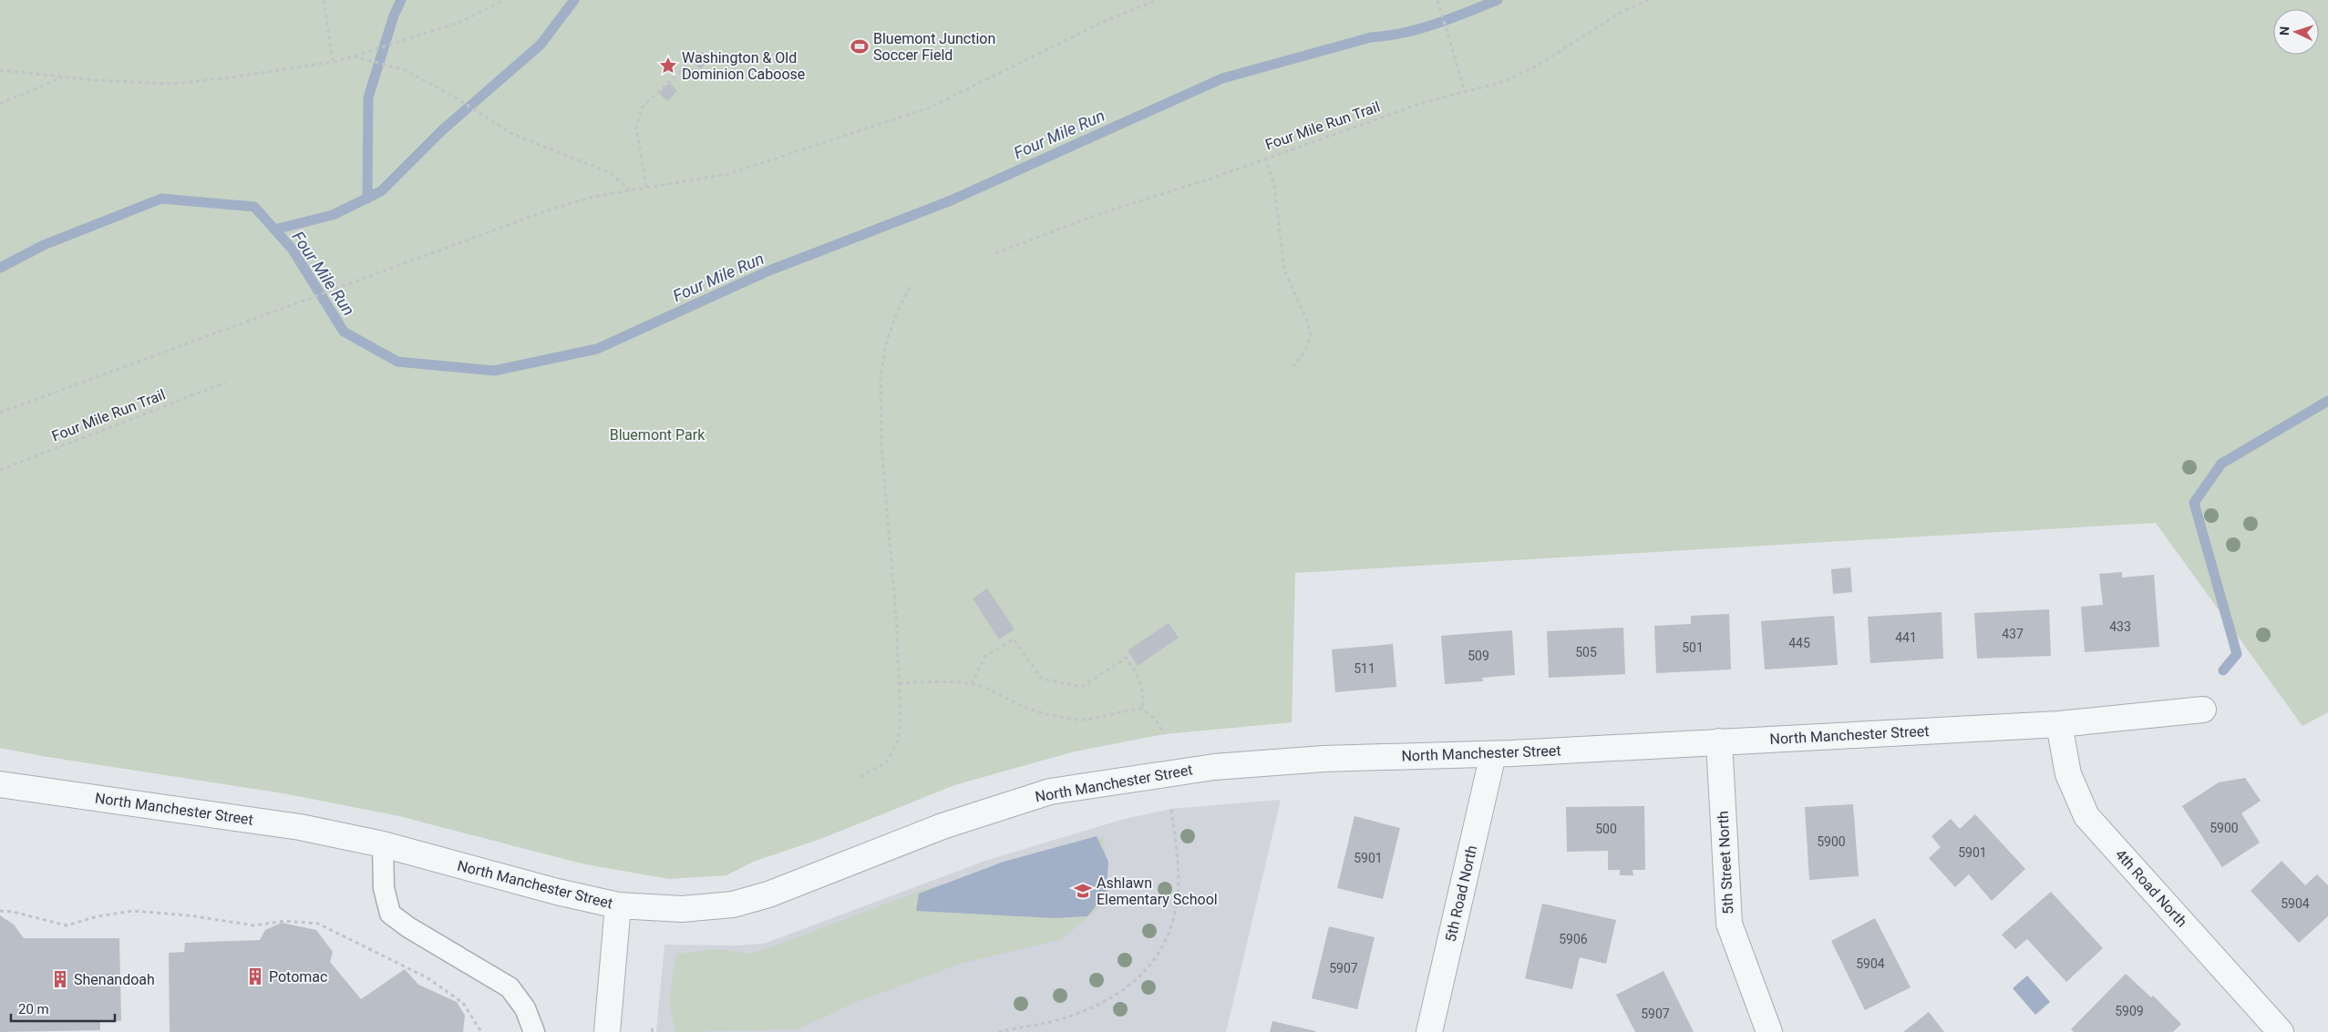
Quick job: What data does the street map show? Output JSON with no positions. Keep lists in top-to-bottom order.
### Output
{
  "streets": {
    "street": [
      "North Manchester Street",
      "5th Street North",
      "4th Road North",
      "5th Road North"
    ],
    "path": ["Four Mile Run Trail"]
  },
  "crossings": [
    ["North Manchester Street", "5th Street North"],
    ["North Manchester Street", "4th Road North"],
    ["North Manchester Street", "5th Road North"]
  ],
  "water": ["Four Mile Run"],
  "parks": ["Bluemont Park"],
  "places": {
    "sports": ["Bluemont Junction Soccer Field"],
    "place": ["Washington & Old Dominion Caboose"],
    "school or university": ["Ashlawn Elementary School"],
    "building": ["Potomac", "Shenandoah"]
  },
  "house_numbers": [
    "433",
    "437",
    "441",
    "445",
    "501",
    "505",
    "509",
    "511",
    "5900",
    "500",
    "5900",
    "5901",
    "5901",
    "5904",
    "5906",
    "5904",
    "5907",
    "5909",
    "5907"
  ],
  "scale_bar": "20 m",
  "north": "left"
}
